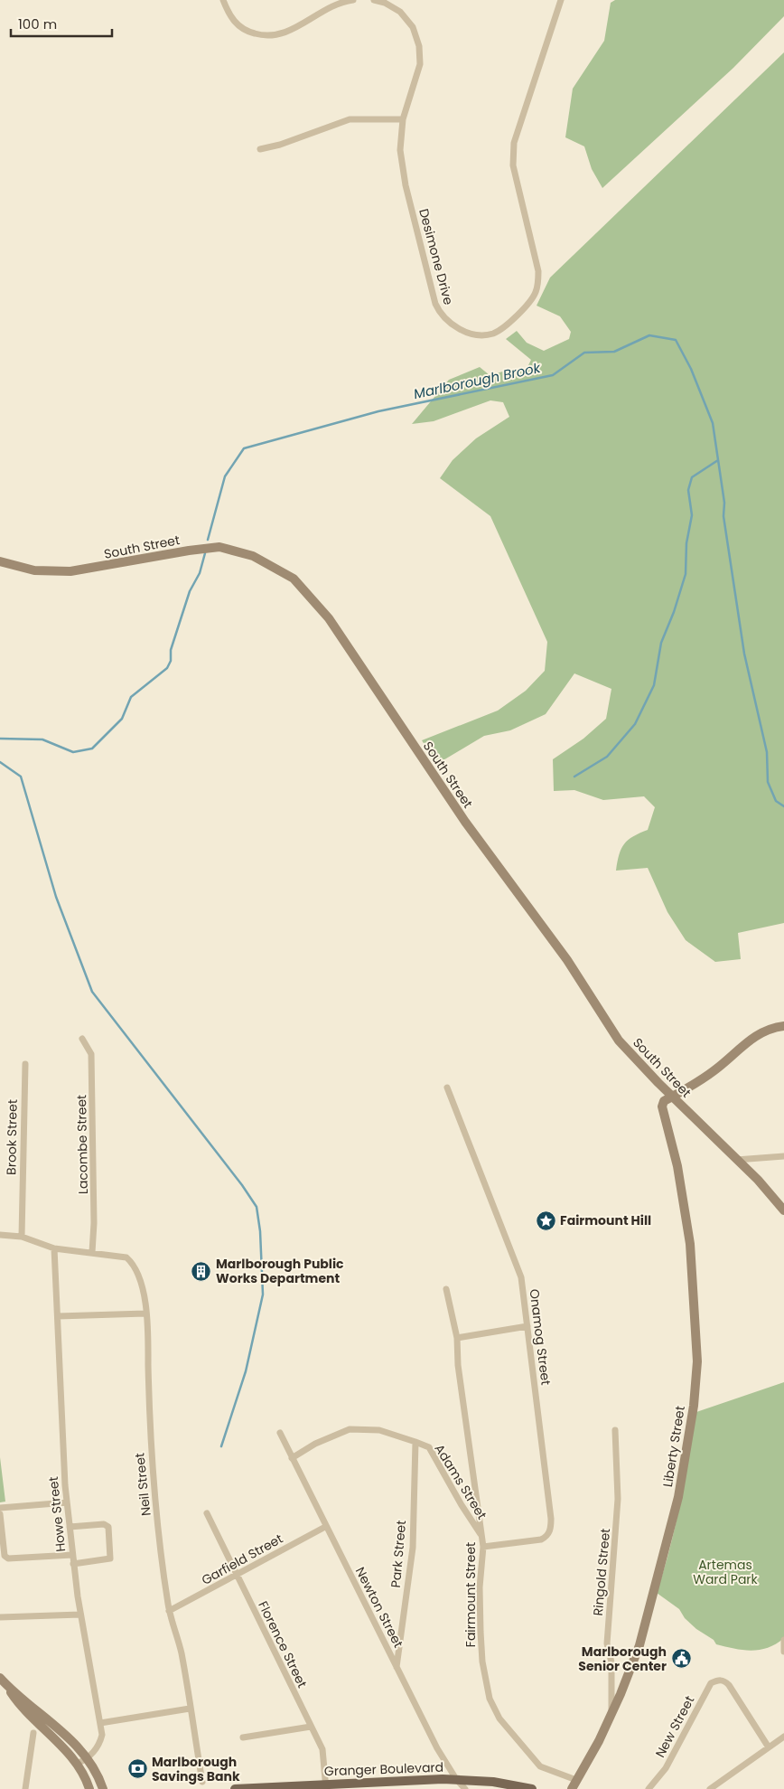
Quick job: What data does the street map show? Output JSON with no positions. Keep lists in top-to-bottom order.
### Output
{
  "streets": {
    "main road": ["South Street", "Liberty Street", "Granger Boulevard"],
    "street": [
      "Desimone Drive",
      "Brook Street",
      "Lacombe Street",
      "Onamog Street",
      "Adams Street",
      "Neil Street",
      "Howe Street",
      "Park Street",
      "Garfield Street",
      "Ringold Street",
      "Fairmount Street",
      "Newton Street",
      "Florence Street",
      "New Street"
    ]
  },
  "crossings": [
    ["South Street", "Liberty Street"],
    ["Brook Street", "Neil Street"],
    ["Lacombe Street", "Neil Street"],
    ["Onamog Street", "Fairmount Street"],
    ["Liberty Street", "Ringold Street"],
    ["Liberty Street", "Fairmount Street"],
    ["Adams Street", "Park Street"],
    ["Adams Street", "Fairmount Street"],
    ["Adams Street", "Newton Street"],
    ["Neil Street", "Howe Street"],
    ["Neil Street", "Garfield Street"],
    ["Park Street", "Newton Street"],
    ["Garfield Street", "Newton Street"],
    ["Garfield Street", "Florence Street"],
    ["Newton Street", "Granger Boulevard"],
    ["Florence Street", "Granger Boulevard"]
  ],
  "water": ["Marlborough Brook"],
  "parks": ["Artemas Ward Park"],
  "places": {
    "place": ["Fairmount Hill"],
    "building": ["Marlborough Public Works Department"],
    "public building": ["Marlborough Senior Center"],
    "bank": ["Marlborough Savings Bank"]
  },
  "scale_bar": "100 m"
}
